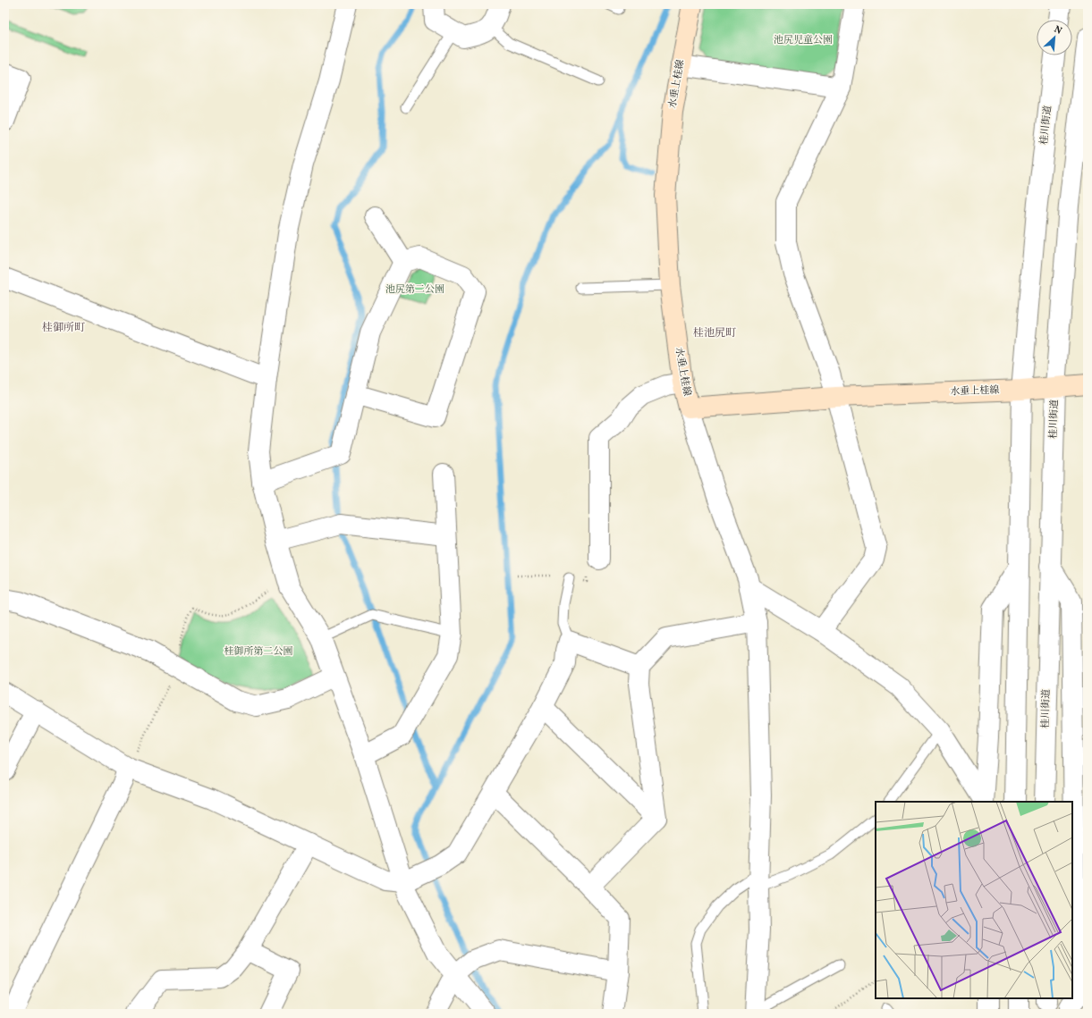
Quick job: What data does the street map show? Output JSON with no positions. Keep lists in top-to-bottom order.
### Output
{
  "streets": {
    "main road": ["水垂上桂線"],
    "street": ["桂川街道"]
  },
  "crossings": [
    ["水垂上桂線", "桂川街道"]
  ],
  "districts": ["桂御所町", "桂池尻町"],
  "parks": ["池尻児童公園", "池尻第二公園", "桂御所第二公園"],
  "north": "top right"
}
